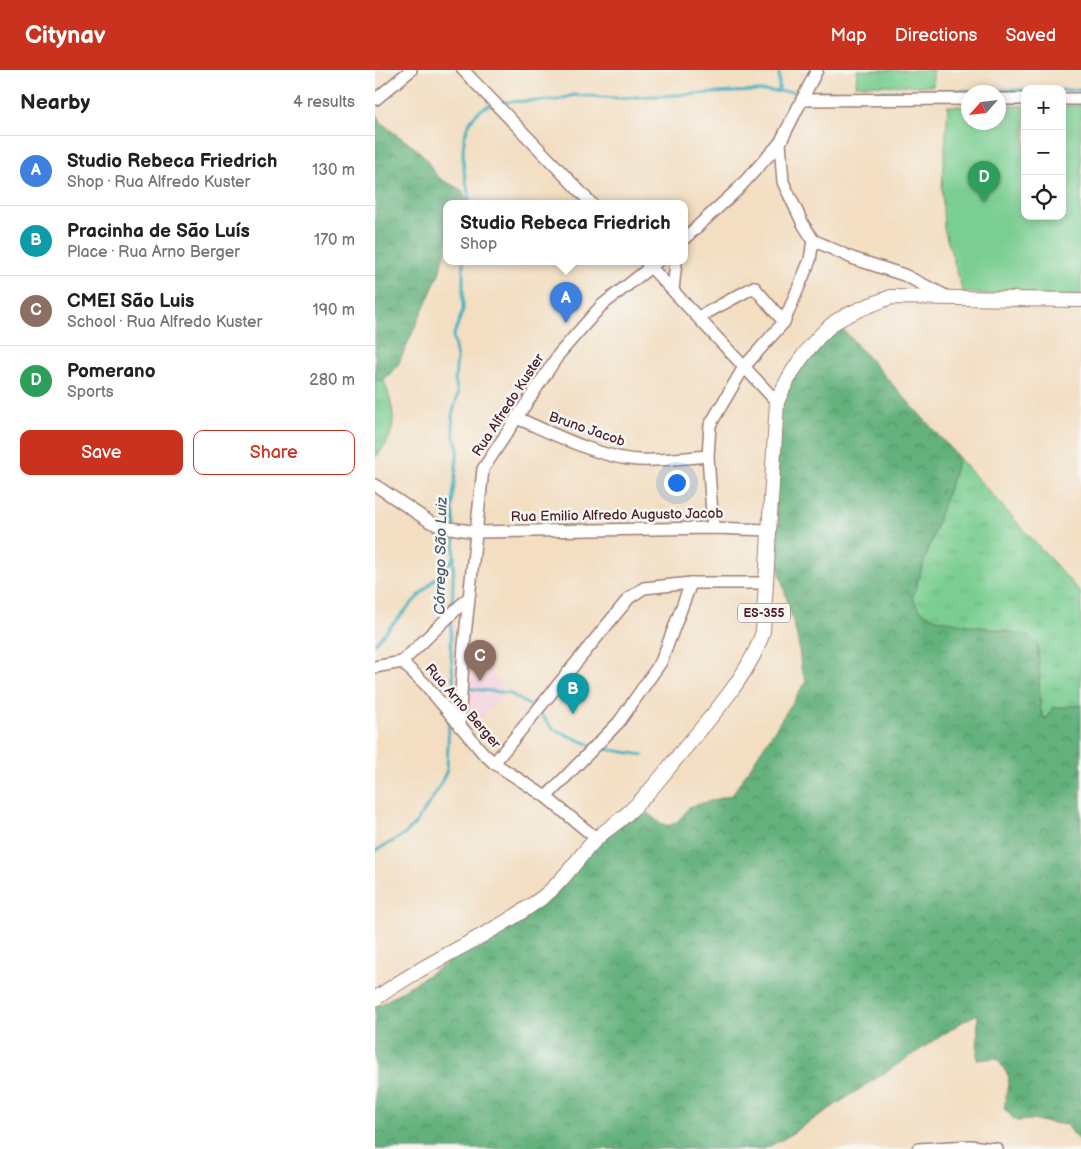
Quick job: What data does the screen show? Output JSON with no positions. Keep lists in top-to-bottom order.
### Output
{
  "streets": {
    "main road": ["ES-355"],
    "street": [
      "Rua Alfredo Kuster",
      "Bruno Jacob",
      "Rua Emilio Alfredo Augusto Jacob",
      "Rua Arno Berger"
    ]
  },
  "crossings": [
    ["Rua Alfredo Kuster", "Bruno Jacob"],
    ["Rua Alfredo Kuster", "Rua Emilio Alfredo Augusto Jacob"],
    ["Rua Alfredo Kuster", "Rua Arno Berger"],
    ["Rua Emilio Alfredo Augusto Jacob", "ES-355"],
    ["ES-355", "Rua Arno Berger"]
  ],
  "water": ["Córrego São Luiz"],
  "north": "bottom left",
  "page": {
    "header": "Citynav",
    "nav": ["Map", "Directions", "Saved"],
    "heading": ["Nearby", "4 results"],
    "map_buttons": ["+", "−"],
    "list": [
      {
        "mark": "A",
        "name": "Studio Rebeca Friedrich",
        "note": "Shop · Rua Alfredo Kuster",
        "value": "130 m"
      },
      {
        "mark": "B",
        "name": "Pracinha de São Luís",
        "note": "Place · Rua Arno Berger",
        "value": "170 m"
      },
      {
        "mark": "C",
        "name": "CMEI São Luis",
        "note": "School · Rua Alfredo Kuster",
        "value": "190 m"
      },
      {
        "mark": "D",
        "name": "Pomerano",
        "note": "Sports",
        "value": "280 m"
      }
    ],
    "pins": [
      "D",
      "A",
      "C",
      "B"
    ],
    "popup": ["Studio Rebeca Friedrich", "Shop"],
    "buttons": ["Save", "Share"]
  }
}
